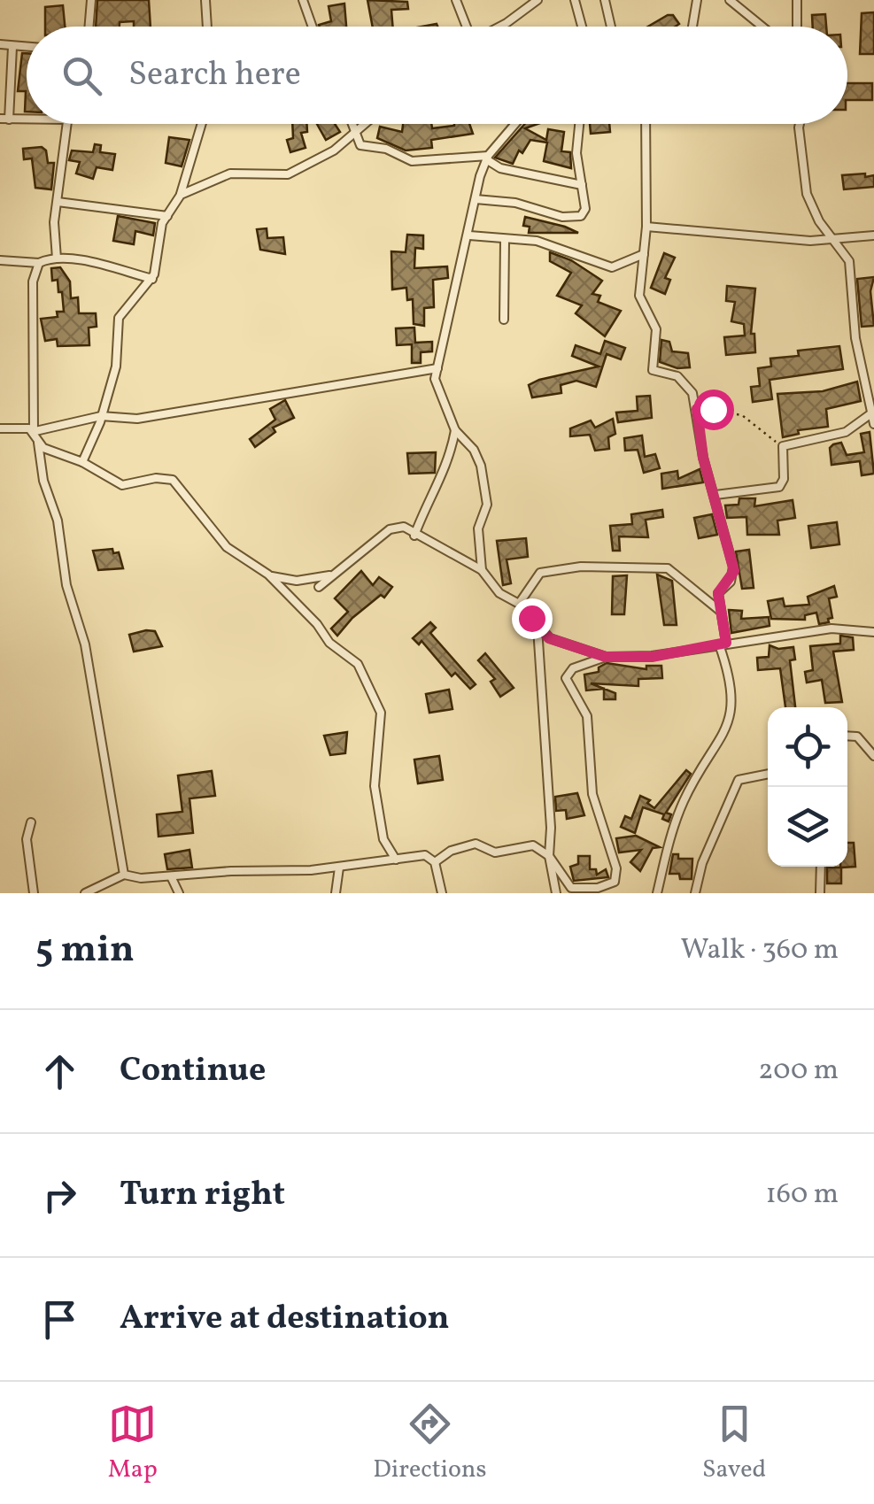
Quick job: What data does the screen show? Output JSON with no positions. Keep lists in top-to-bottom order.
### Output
{
  "page": {
    "search": "Search here",
    "heading": ["5 min", "Walk · 360 m"],
    "list": [
      ["Continue", "200 m"],
      ["Turn right", "160 m"],
      "Arrive at destination"
    ],
    "nav": ["Map", "Directions", "Saved"]
  }
}
